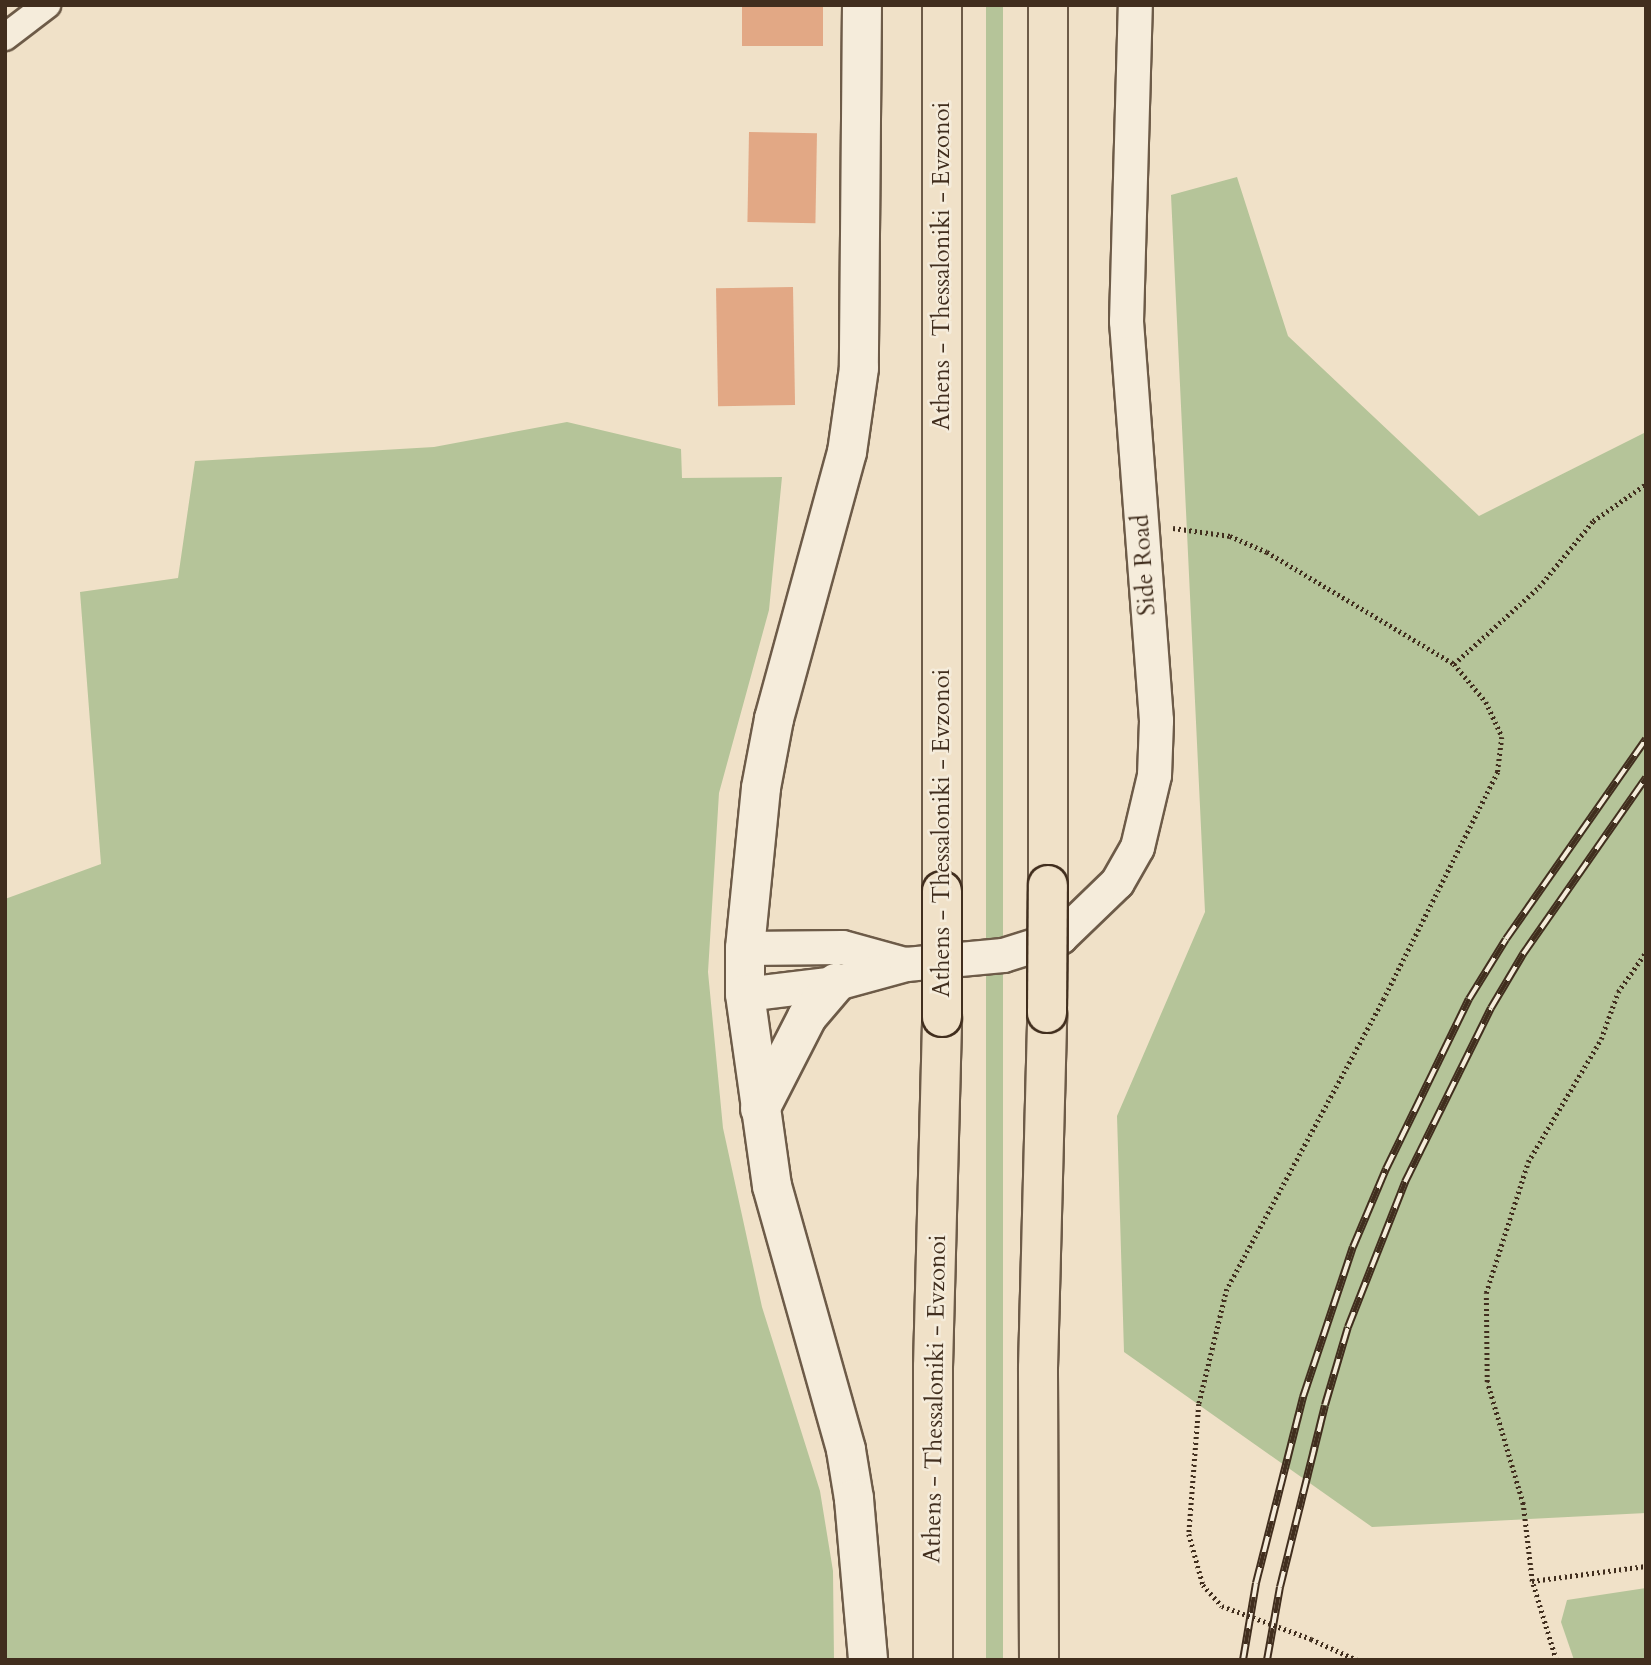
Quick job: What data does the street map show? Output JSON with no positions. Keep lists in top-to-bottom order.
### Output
{
  "streets": {
    "highway": ["Athens - Thessaloniki - Evzonoi"],
    "street": ["Side Road"]
  }
}
